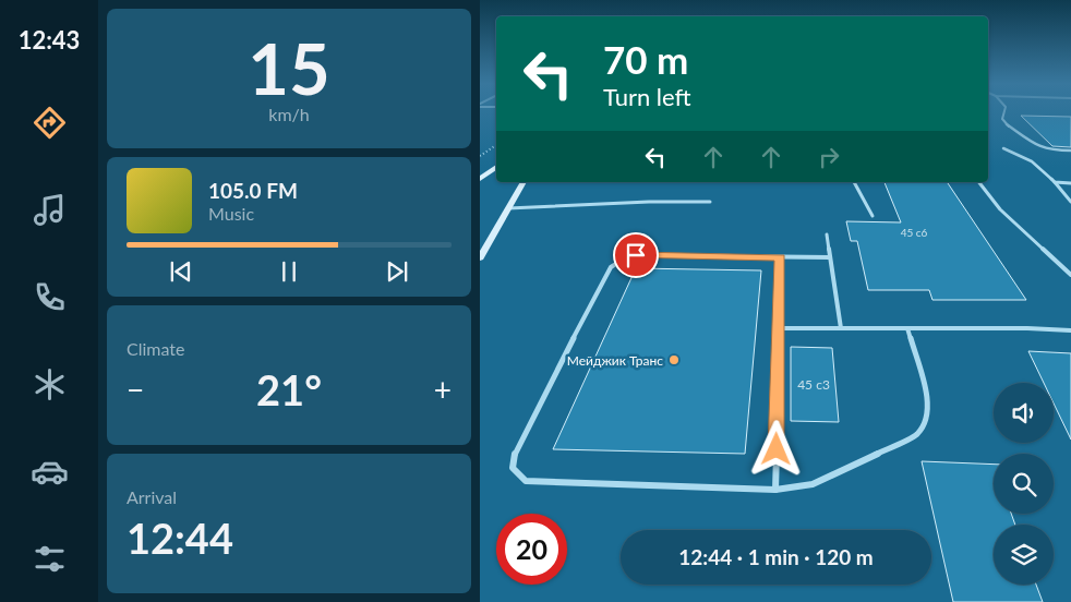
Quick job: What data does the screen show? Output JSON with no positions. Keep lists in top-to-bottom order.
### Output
{
  "places": ["Мейджик Транс"],
  "house_numbers": ["45 с6", "45 с3"],
  "page": {
    "tabs": "12:43",
    "tile": [
      ["15", "km/h"],
      "Climate",
      ["Arrival", "12:44"]
    ],
    "turn": ["70 m", "Turn left"],
    "song": ["105.0 FM", "Music"],
    "heat": ["−", "21°", "+"],
    "limit": "20",
    "trip": "12:44 · 1 min · 120 m"
  }
}
